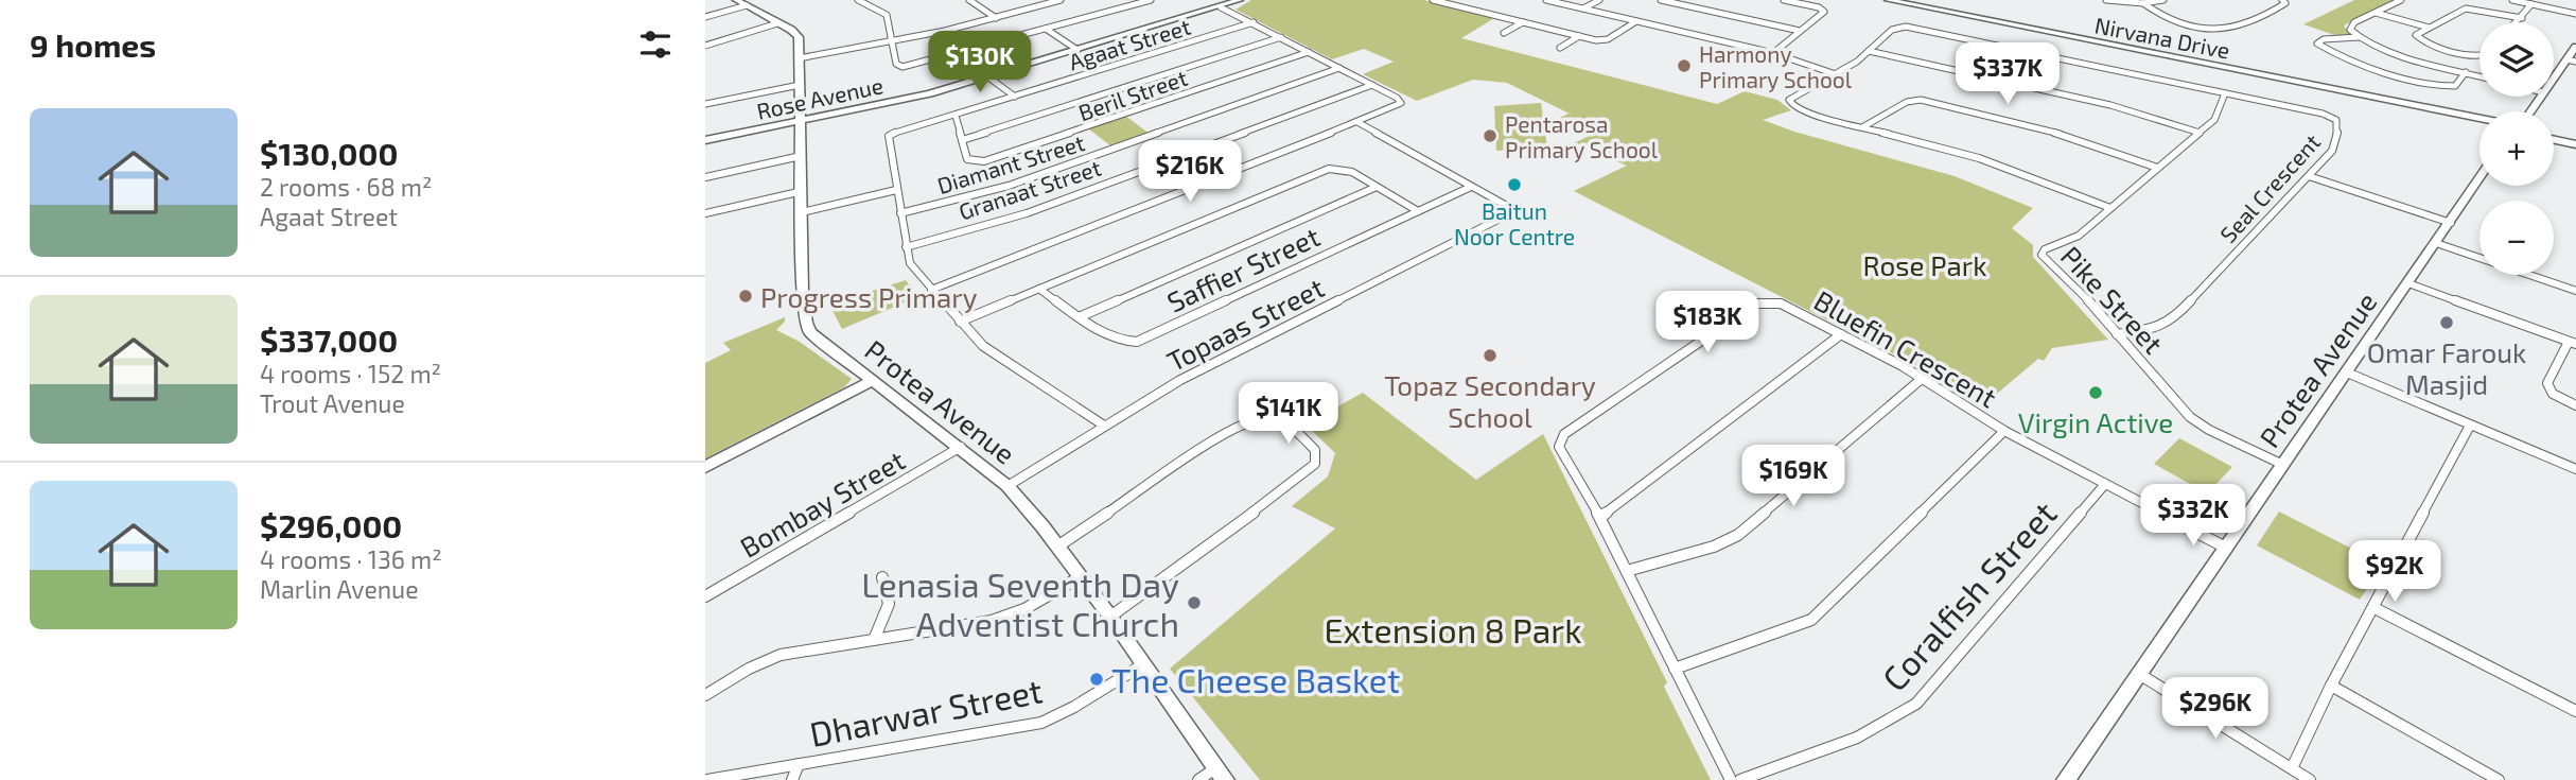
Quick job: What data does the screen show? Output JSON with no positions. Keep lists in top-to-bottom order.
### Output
{
  "streets": {
    "street": [
      "Nirvana Drive",
      "Agaat Street",
      "Beril Street",
      "Rose Avenue",
      "Diamant Street",
      "Seal Crescent",
      "Granaat Street",
      "Saffier Street",
      "Pike Street",
      "Topaas Street",
      "Bluefin Crescent",
      "Protea Avenue",
      "Bombay Street",
      "Coralfish Street",
      "Dharwar Street"
    ]
  },
  "crossings": [
    ["Rose Avenue", "Protea Avenue"],
    ["Seal Crescent", "Pike Street"],
    ["Saffier Street", "Topaas Street"],
    ["Pike Street", "Protea Avenue"],
    ["Topaas Street", "Protea Avenue"],
    ["Bluefin Crescent", "Protea Avenue"],
    ["Bluefin Crescent", "Coralfish Street"],
    ["Protea Avenue", "Bombay Street"],
    ["Protea Avenue", "Dharwar Street"]
  ],
  "parks": ["Rose Park", "Extension 8 Park"],
  "places": [
    "Harmony Primary School",
    "Pentarosa Primary School",
    "Baitun Noor Centre",
    "Progress Primary",
    "Omar Farouk Masjid",
    "Topaz Secondary School",
    "Virgin Active",
    "Lenasia Seventh Day Adventist Church",
    "The Cheese Basket"
  ],
  "page": {
    "heading": "9 homes",
    "map_buttons": ["+", "−"],
    "price": [
      "$130K",
      "$337K",
      "$216K",
      "$183K",
      "$141K",
      "$169K",
      "$332K",
      "$92K",
      "$296K"
    ],
    "list": [
      {
        "name": "$130,000",
        "note": "2 rooms · 68 m² · Agaat Street"
      },
      {
        "name": "$337,000",
        "note": "4 rooms · 152 m² · Trout Avenue"
      },
      {
        "name": "$296,000",
        "note": "4 rooms · 136 m² · Marlin Avenue"
      }
    ]
  }
}
